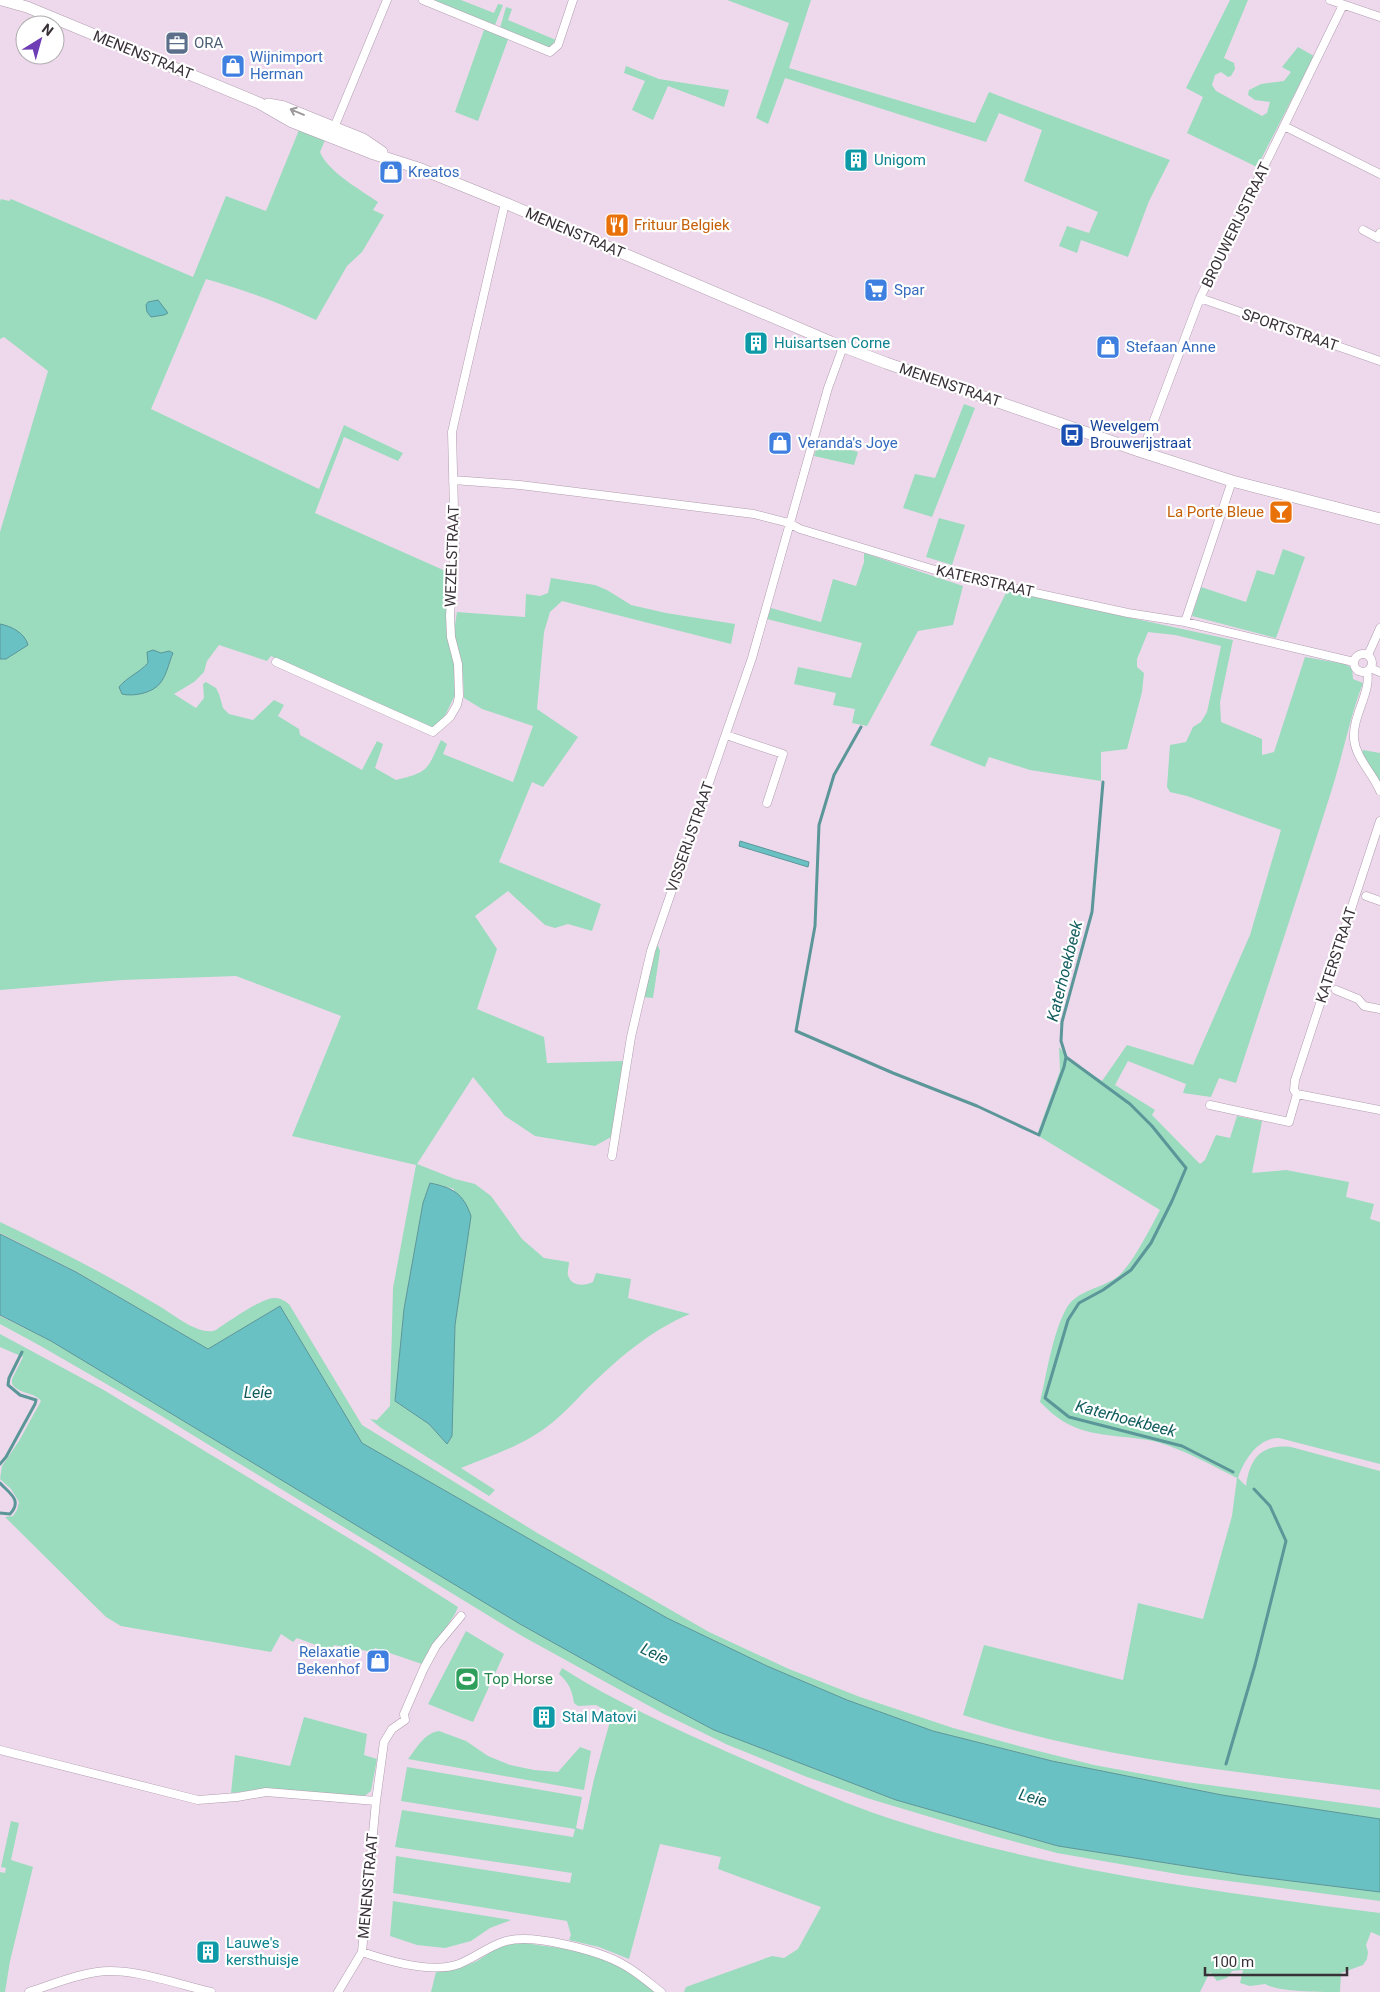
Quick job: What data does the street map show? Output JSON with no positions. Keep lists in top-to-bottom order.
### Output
{
  "streets": {
    "main road": ["MENENSTRAAT"],
    "street": [
      "BROUWERIJSTRAAT",
      "SPORTSTRAAT",
      "WEZELSTRAAT",
      "KATERSTRAAT",
      "VISSERIJSTRAAT"
    ]
  },
  "crossings": [
    ["MENENSTRAAT", "BROUWERIJSTRAAT"],
    ["MENENSTRAAT", "WEZELSTRAAT"],
    ["MENENSTRAAT", "VISSERIJSTRAAT"],
    ["BROUWERIJSTRAAT", "SPORTSTRAAT"],
    ["KATERSTRAAT", "VISSERIJSTRAAT"]
  ],
  "water": ["Katerhoekbeek", "Leie"],
  "places": {
    "office": ["ORA"],
    "shop": [
      "Wijnimport Herman",
      "Kreatos",
      "Stefaan Anne",
      "Veranda's Joye",
      "Relaxatie Bekenhof"
    ],
    "building": [
      "Unigom",
      "Huisartsen Corne",
      "Stal Matovi",
      "Lauwe's kersthuisje"
    ],
    "restaurant": ["Frituur Belgiek"],
    "supermarket": ["Spar"],
    "bus stop": ["Wevelgem Brouwerijstraat"],
    "bar": ["La Porte Bleue"],
    "sports": ["Top Horse"]
  },
  "scale_bar": "100 m",
  "north": "top right"
}
